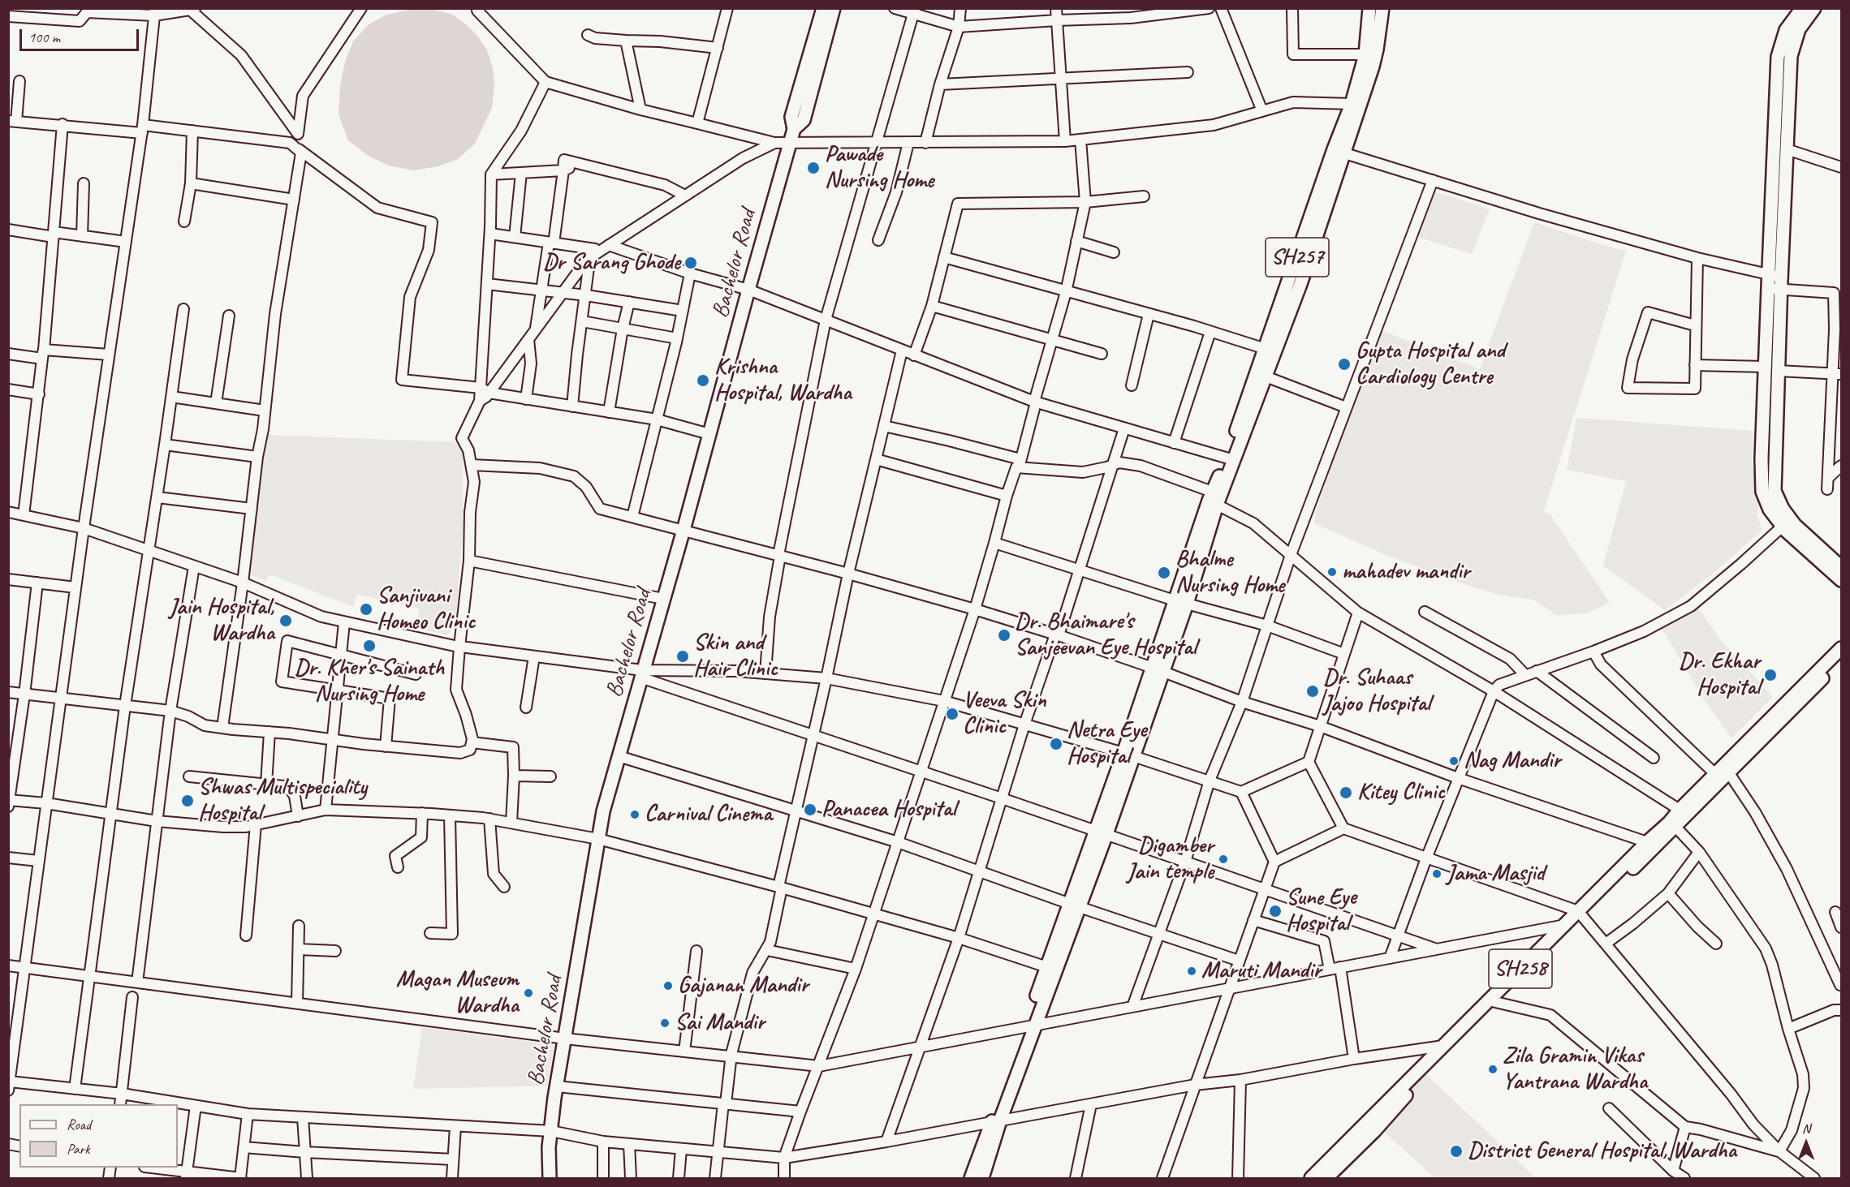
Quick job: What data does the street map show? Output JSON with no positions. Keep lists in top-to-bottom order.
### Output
{
  "streets": {
    "main road": ["SH257", "Bachelor Road", "SH258"]
  },
  "places": [
    "Pawade Nursing Home",
    "Dr Sarang Ghode",
    "Gupta Hospital and Cardiology Centre",
    "Krishna Hospital, Wardha",
    "mahadev mandir",
    "Bhalme Nursing Home",
    "Sanjivani Homeo Clinic",
    "Jain Hospital, Wardha",
    "Dr. Bhaimare's Sanjeevan Eye Hospital",
    "Dr. Kher's Sainath Nursing Home",
    "Skin and Hair Clinic",
    "Dr. Ekhar Hospital",
    "Dr. Suhaas Jajoo Hospital",
    "Veeva Skin Clinic",
    "Netra Eye Hospital",
    "Nag Mandir",
    "Kitey Clinic",
    "Shwas Multispeciality Hospital",
    "Panacea Hospital",
    "Carnival Cinema",
    "Digamber Jain temple",
    "Jama Masjid",
    "Sune Eye Hospital",
    "Maruti Mandir",
    "Gajanan Mandir",
    "Magan Museum Wardha",
    "Sai Mandir",
    "Zila Gramin Vikas Yantrana Wardha",
    "District General Hospital, Wardha"
  ],
  "legend": ["Road", "Park"],
  "scale_bar": "100 m",
  "north": "top"
}
